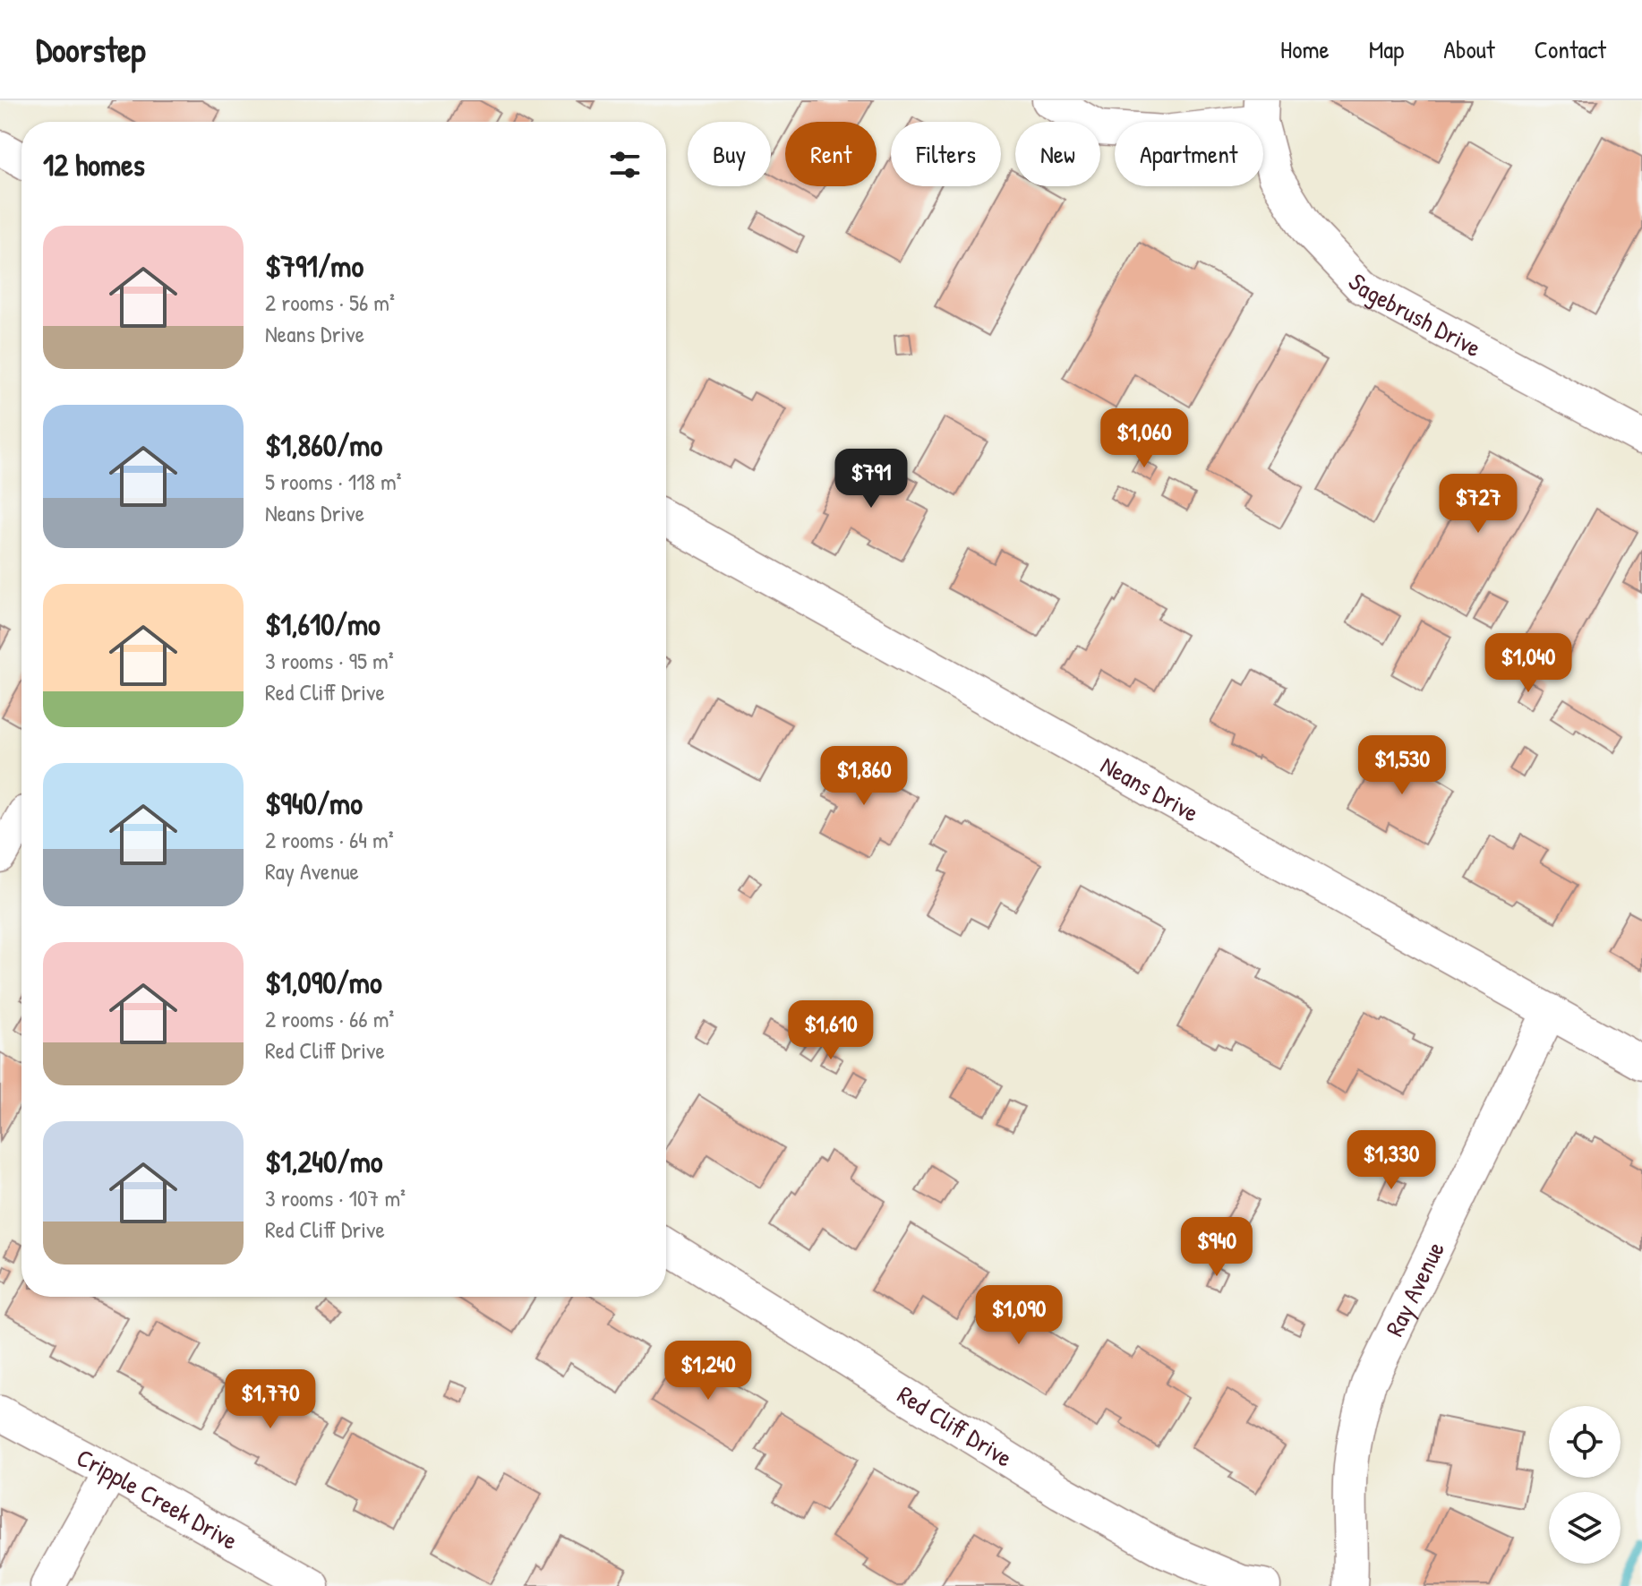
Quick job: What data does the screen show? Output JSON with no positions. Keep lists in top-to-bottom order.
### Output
{
  "streets": {
    "street": [
      "Sagebrush Drive",
      "Neans Drive",
      "Ray Avenue",
      "Red Cliff Drive",
      "Cripple Creek Drive"
    ]
  },
  "crossings": [
    ["Neans Drive", "Ray Avenue"]
  ],
  "page": {
    "header": "Doorstep",
    "nav": [
      "Home",
      "Map",
      "About",
      "Contact"
    ],
    "chip": [
      "Buy",
      "Rent",
      "Filters",
      "New",
      "Apartment"
    ],
    "heading": "12 homes",
    "list": [
      {
        "name": "$791/mo",
        "note": "2 rooms · 56 m² · Neans Drive"
      },
      {
        "name": "$1,860/mo",
        "note": "5 rooms · 118 m² · Neans Drive"
      },
      {
        "name": "$1,610/mo",
        "note": "3 rooms · 95 m² · Red Cliff Drive"
      },
      {
        "name": "$940/mo",
        "note": "2 rooms · 64 m² · Ray Avenue"
      },
      {
        "name": "$1,090/mo",
        "note": "2 rooms · 66 m² · Red Cliff Drive"
      },
      {
        "name": "$1,240/mo",
        "note": "3 rooms · 107 m² · Red Cliff Drive"
      }
    ],
    "price": [
      "$1,060",
      "$791",
      "$727",
      "$1,040",
      "$1,530",
      "$1,860",
      "$1,610",
      "$1,330",
      "$940",
      "$1,090",
      "$1,240",
      "$1,770"
    ]
  }
}
